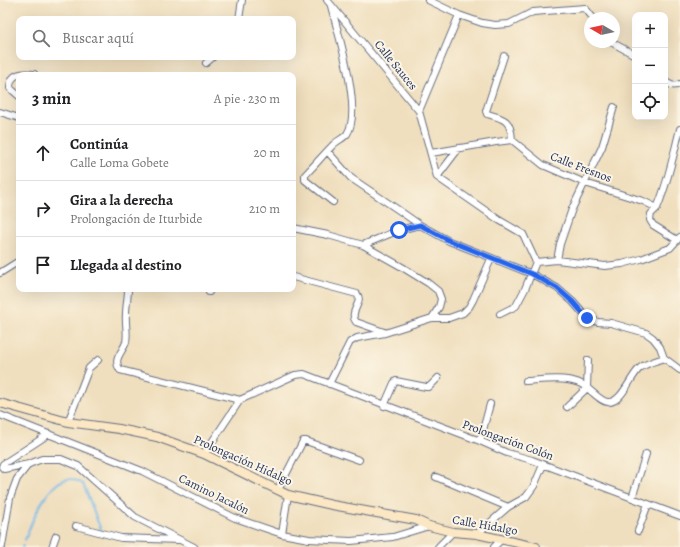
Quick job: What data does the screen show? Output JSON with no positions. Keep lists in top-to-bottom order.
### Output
{
  "streets": {
    "street": [
      "Calle Sauces",
      "Calle Fresnos",
      "Prolongación Colón",
      "Prolongación Hidalgo",
      "Camino Jacalón",
      "Calle Hidalgo"
    ]
  },
  "crossings": [
    ["Prolongación Hidalgo", "Camino Jacalón"],
    ["Prolongación Hidalgo", "Calle Hidalgo"],
    ["Camino Jacalón", "Calle Hidalgo"]
  ],
  "north": "left",
  "page": {
    "map_buttons": ["+", "−"],
    "search": "Buscar aquí",
    "heading": ["3 min", "A pie · 230 m"],
    "list": [
      ["Continúa", "Calle Loma Gobete", "20 m"],
      ["Gira a la derecha", "Prolongación de Iturbide", "210 m"],
      "Llegada al destino"
    ]
  }
}
